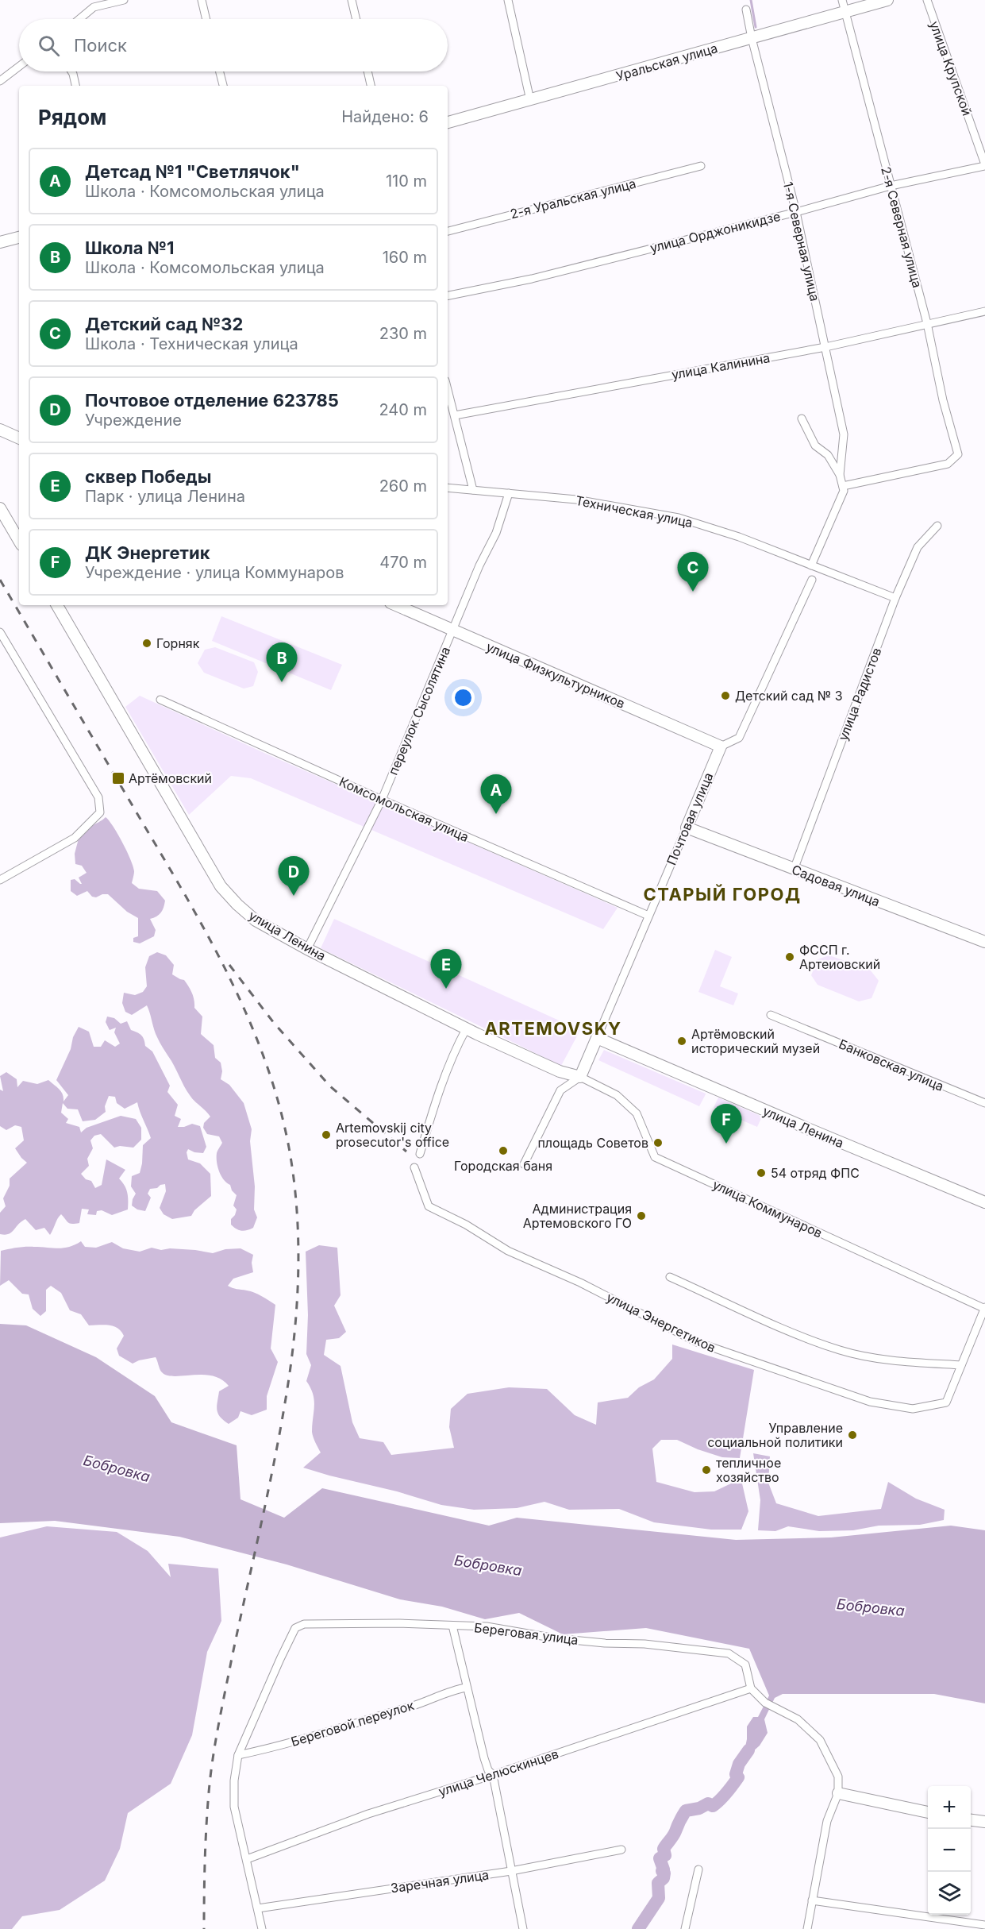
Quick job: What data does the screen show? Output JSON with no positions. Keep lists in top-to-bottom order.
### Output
{
  "streets": {
    "street": [
      "Уральская улица",
      "улица Крупской",
      "2-я Уральская улица",
      "2-я Северная улица",
      "улица Орджоникидзе",
      "1-я Северная улица",
      "улица Калинина",
      "Техническая улица",
      "улица Физкультурников",
      "улица Радистов",
      "переулок Сысолятина",
      "Комсомольская улица",
      "Почтовая улица",
      "Садовая улица",
      "улица Ленина",
      "Банковская улица",
      "улица Коммунаров",
      "улица Энергетиков",
      "Береговая улица",
      "Береговой переулок",
      "улица Челюскинцев",
      "Заречная улица"
    ]
  },
  "crossings": [
    ["Уральская улица", "2-я Северная улица"],
    ["Уральская улица", "1-я Северная улица"],
    ["улица Крупской", "улица Орджоникидзе"],
    ["2-я Северная улица", "улица Орджоникидзе"],
    ["2-я Северная улица", "1-я Северная улица"],
    ["2-я Северная улица", "улица Калинина"],
    ["улица Орджоникидзе", "1-я Северная улица"],
    ["1-я Северная улица", "улица Калинина"],
    ["Техническая улица", "улица Радистов"],
    ["Техническая улица", "переулок Сысолятина"],
    ["улица Физкультурников", "переулок Сысолятина"],
    ["улица Физкультурников", "Почтовая улица"],
    ["улица Радистов", "Садовая улица"],
    ["переулок Сысолятина", "Комсомольская улица"],
    ["переулок Сысолятина", "улица Ленина"],
    ["Комсомольская улица", "Почтовая улица"],
    ["Почтовая улица", "Садовая улица"],
    ["Почтовая улица", "улица Ленина"],
    ["Почтовая улица", "улица Коммунаров"],
    ["улица Ленина", "улица Коммунаров"],
    ["Береговая улица", "Береговой переулок"],
    ["Береговая улица", "улица Челюскинцев"]
  ],
  "districts": ["СТАРЫЙ ГОРОД", "ARTEMOVSKY"],
  "water": ["Бобровка"],
  "places": {
    "other": [
      "Горняк",
      "Детский сад № 3",
      "ФССП г. Артеиовский",
      "Артёмовский исторический музей",
      "Artemovskij city prosecutor's office",
      "площадь Советов",
      "Городская баня",
      "54 отряд ФПС",
      "Администрация Артемовского ГО",
      "Управление социальной политики",
      "тепличное хозяйство"
    ],
    "transit": ["Артёмовский"]
  },
  "page": {
    "search": "Поиск",
    "heading": ["Рядом", "Найдено: 6"],
    "list": [
      {
        "mark": "A",
        "name": "Детсад №1 \"Светлячок\"",
        "note": "Школа · Комсомольская улица",
        "value": "110 m"
      },
      {
        "mark": "B",
        "name": "Школа №1",
        "note": "Школа · Комсомольская улица",
        "value": "160 m"
      },
      {
        "mark": "C",
        "name": "Детский сад №32",
        "note": "Школа · Техническая улица",
        "value": "230 m"
      },
      {
        "mark": "D",
        "name": "Почтовое отделение 623785",
        "note": "Учреждение",
        "value": "240 m"
      },
      {
        "mark": "E",
        "name": "сквер Победы",
        "note": "Парк · улица Ленина",
        "value": "260 m"
      },
      {
        "mark": "F",
        "name": "ДК Энергетик",
        "note": "Учреждение · улица Коммунаров",
        "value": "470 m"
      }
    ],
    "pins": [
      "C",
      "B",
      "A",
      "D",
      "E",
      "F"
    ],
    "map_buttons": ["+", "−"]
  }
}
